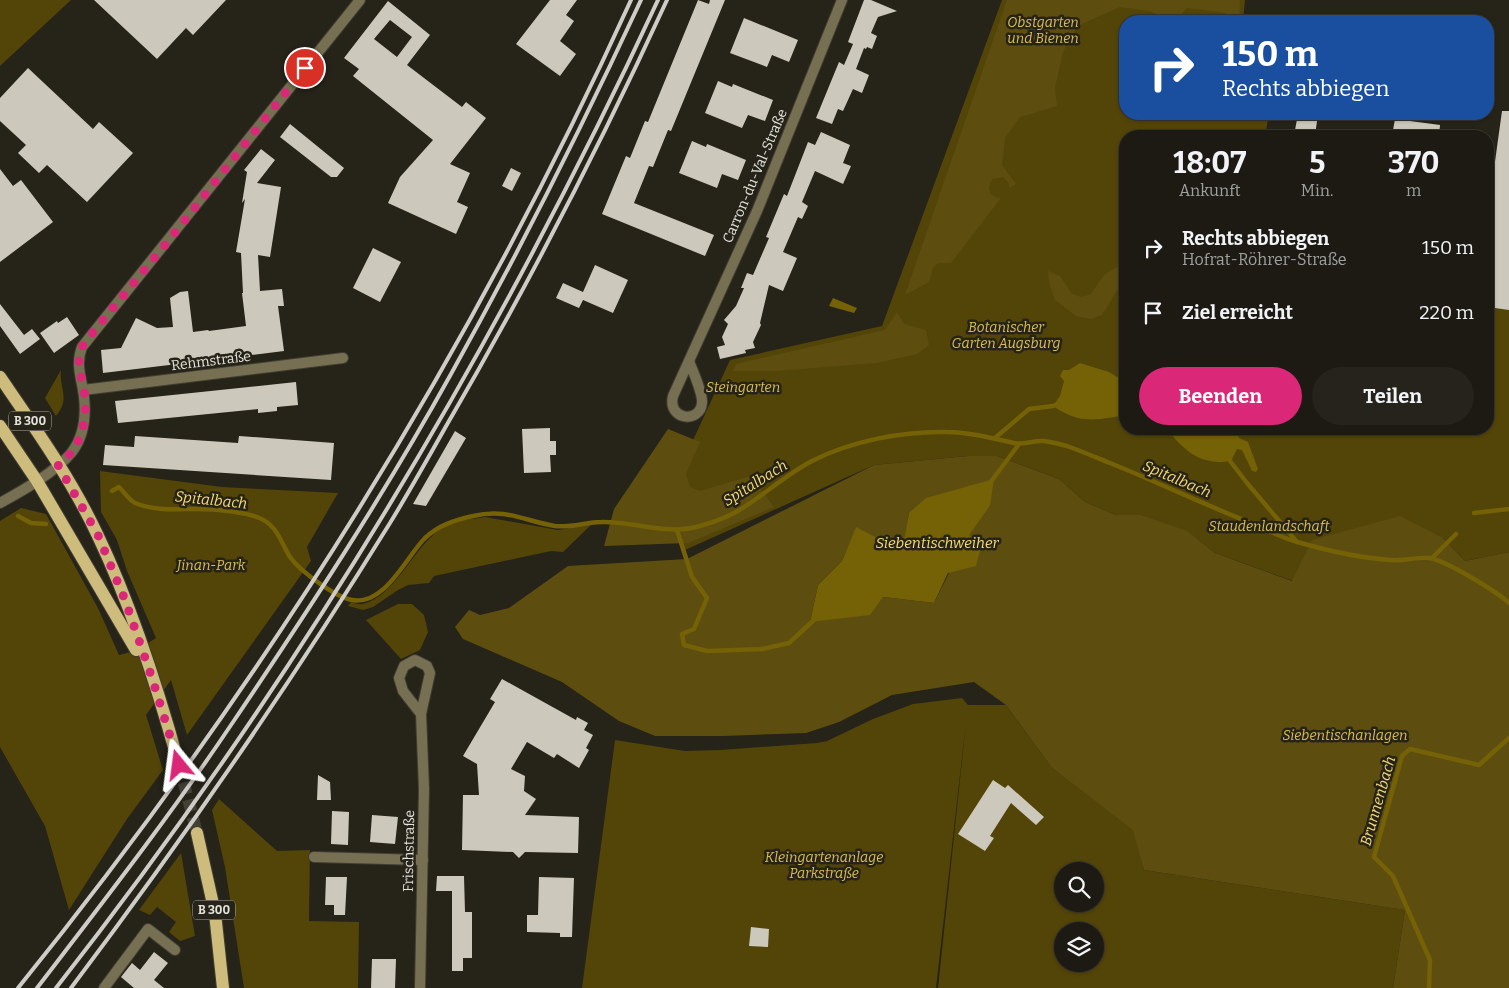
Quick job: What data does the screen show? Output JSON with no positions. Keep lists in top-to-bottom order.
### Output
{
  "streets": {
    "main road": ["B 300"],
    "street": ["Carron-du-Val-Straße", "Rehmstraße", "Frischstraße"]
  },
  "water": ["Spitalbach", "Siebentischweiher", "Brunnenbach"],
  "parks": [
    "Obstgarten und Bienen",
    "Botanischer Garten Augsburg",
    "Steingarten",
    "Staudenlandschaft",
    "Jinan-Park",
    "Siebentischanlagen",
    "Kleingartenanlage Parkstraße"
  ],
  "page": {
    "turn": ["150 m", "Rechts abbiegen"],
    "eta": [
      "18:07",
      "Ankunft",
      "5",
      "Min.",
      "370",
      "m"
    ],
    "list": [
      {
        "name": "Rechts abbiegen",
        "note": "Hofrat-Röhrer-Straße",
        "value": "150 m"
      },
      {
        "name": "Ziel erreicht",
        "value": "220 m"
      }
    ],
    "buttons": ["Beenden", "Teilen"]
  }
}
